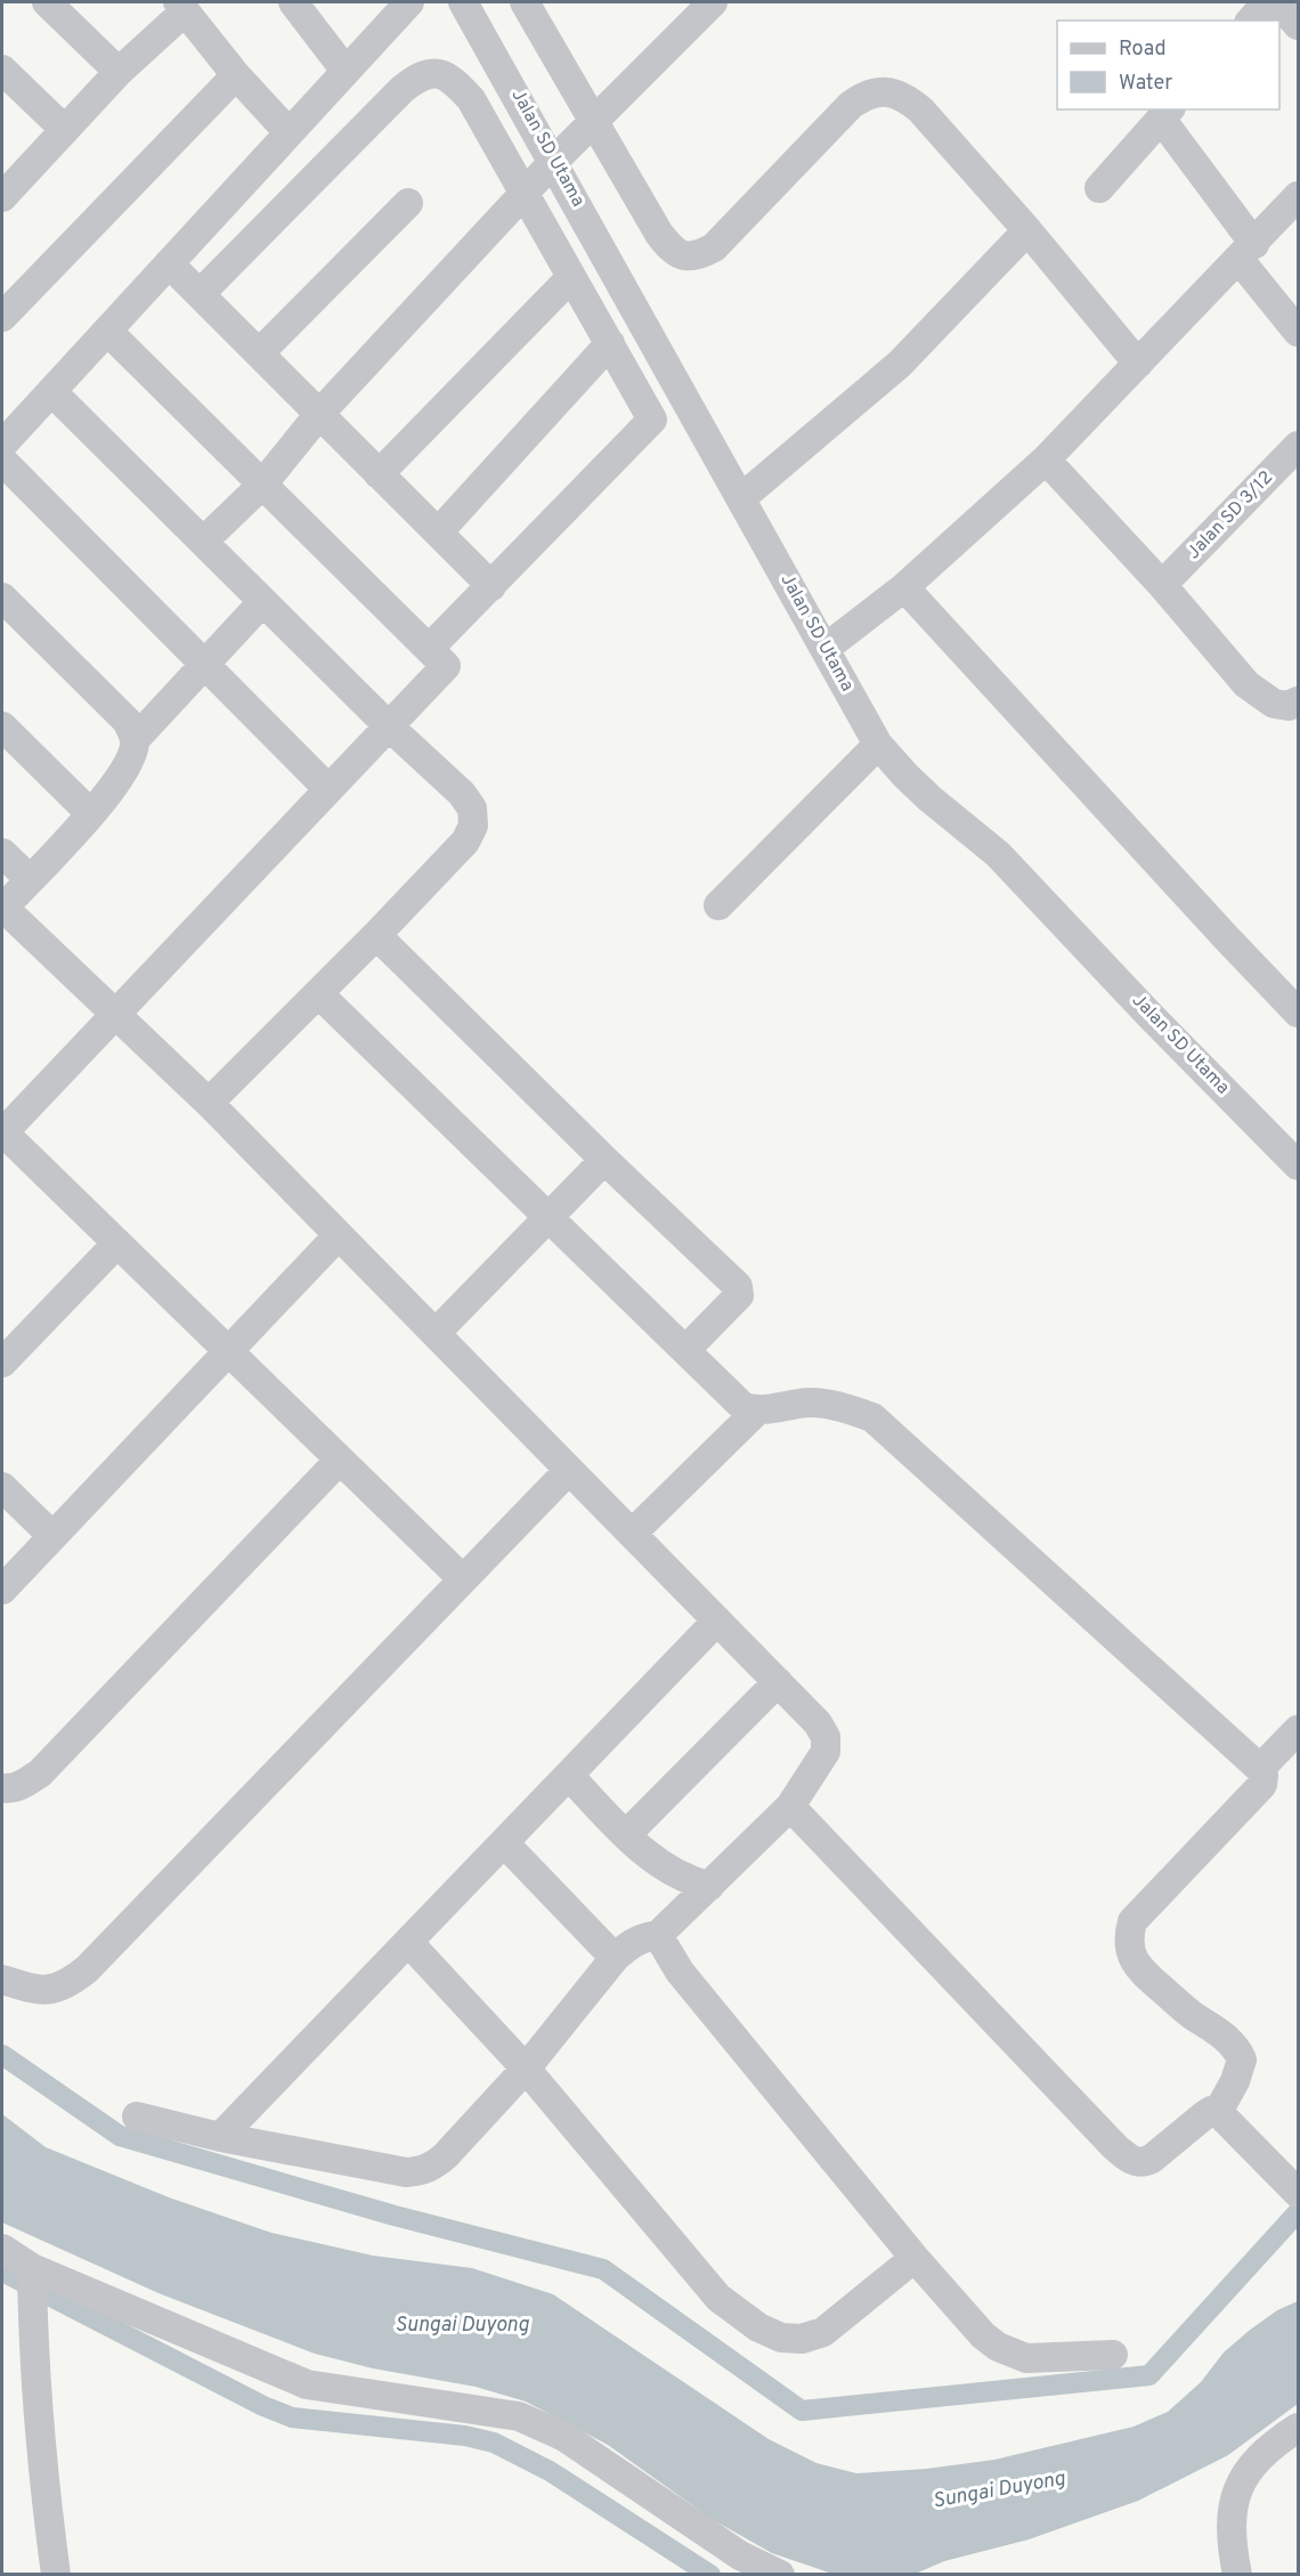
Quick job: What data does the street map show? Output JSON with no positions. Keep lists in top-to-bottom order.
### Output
{
  "streets": {
    "street": ["Jalan SD Utama", "Jalan SD 3/12"]
  },
  "water": ["Sungai Duyong"],
  "legend": ["Road", "Water"]
}
